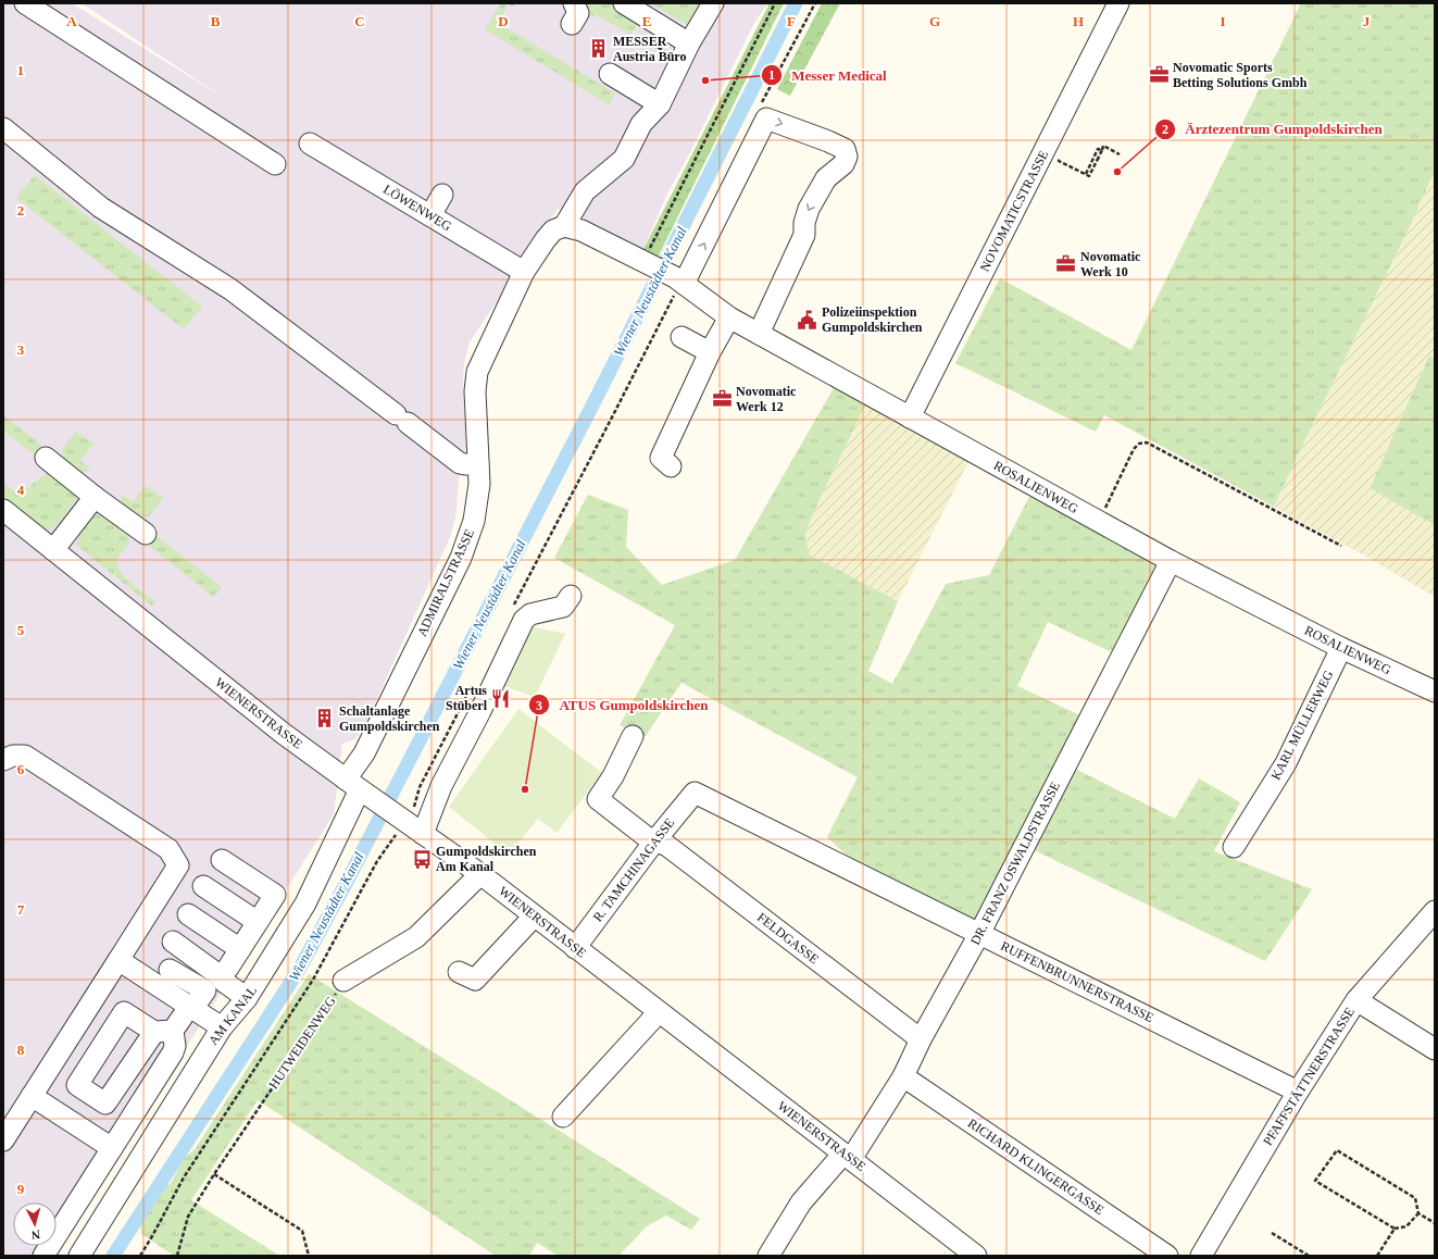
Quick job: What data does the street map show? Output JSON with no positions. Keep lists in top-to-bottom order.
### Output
{
  "streets": {
    "street": [
      "LÖWENWEG",
      "NOVOMATICSTRASSE",
      "ROSALIENWEG",
      "ADMIRALSTRASSE",
      "WIENERSTRASSE",
      "KARL MÜLLERWEG",
      "DR. FRANZ OSWALDSTRASSE",
      "R. TAMCHINAGASSE",
      "FELDGASSE",
      "RUFFENBRUNNERSTRASSE",
      "AM KANAL",
      "PFAFFSTÄTTNERSTRASSE",
      "RICHARD KLINGERGASSE"
    ],
    "path": ["HUTWEIDENWEG"]
  },
  "crossings": [
    ["LÖWENWEG", "ADMIRALSTRASSE"],
    ["NOVOMATICSTRASSE", "ROSALIENWEG"],
    ["ROSALIENWEG", "KARL MÜLLERWEG"],
    ["ROSALIENWEG", "DR. FRANZ OSWALDSTRASSE"],
    ["ADMIRALSTRASSE", "WIENERSTRASSE"],
    ["ADMIRALSTRASSE", "AM KANAL"],
    ["WIENERSTRASSE", "DR. FRANZ OSWALDSTRASSE"],
    ["WIENERSTRASSE", "R. TAMCHINAGASSE"],
    ["WIENERSTRASSE", "AM KANAL"],
    ["DR. FRANZ OSWALDSTRASSE", "FELDGASSE"],
    ["DR. FRANZ OSWALDSTRASSE", "RUFFENBRUNNERSTRASSE"],
    ["DR. FRANZ OSWALDSTRASSE", "RICHARD KLINGERGASSE"],
    ["R. TAMCHINAGASSE", "FELDGASSE"],
    ["R. TAMCHINAGASSE", "RUFFENBRUNNERSTRASSE"],
    ["RUFFENBRUNNERSTRASSE", "PFAFFSTÄTTNERSTRASSE"]
  ],
  "water": ["Wiener Neustädter Kanal"],
  "places": {
    "building": ["MESSER Austria Büro", "Schaltanlage Gumpoldskirchen"],
    "office": ["Novomatic Sports Betting Solutions Gmbh", "Novomatic Werk 10", "Novomatic Werk 12"],
    "other": ["Messer Medical", "Ärztezentrum Gumpoldskirchen", "ATUS Gumpoldskirchen"],
    "public building": ["Polizeiinspektion Gumpoldskirchen"],
    "restaurant": ["Artus Stüberl"],
    "bus stop": ["Gumpoldskirchen Am Kanal"]
  },
  "north": "bottom",
  "grid": {
    "columns": [
      "A",
      "B",
      "C",
      "D",
      "E",
      "F",
      "G",
      "H",
      "I",
      "J"
    ],
    "rows": [
      "1",
      "2",
      "3",
      "4",
      "5",
      "6",
      "7",
      "8",
      "9"
    ]
  }
}
